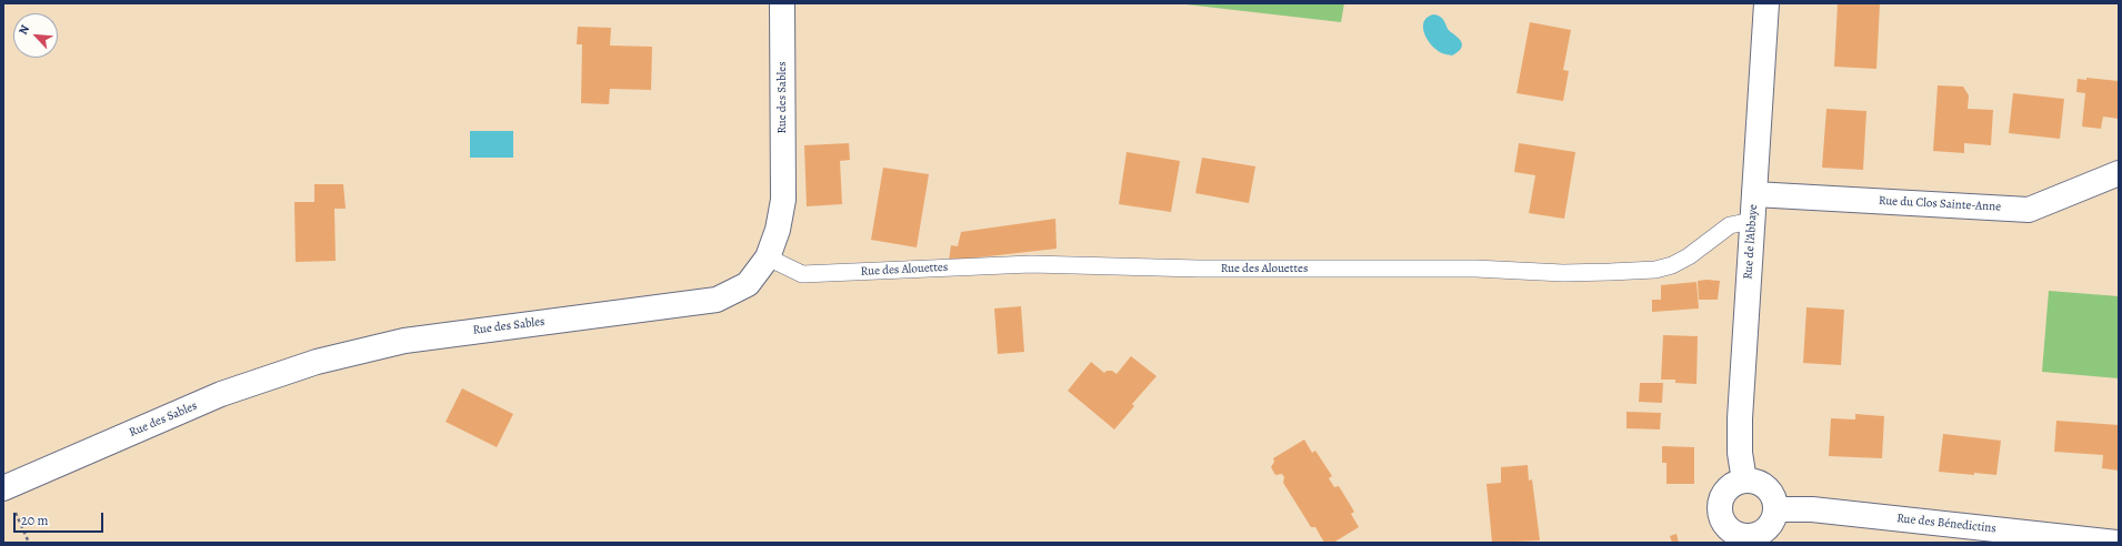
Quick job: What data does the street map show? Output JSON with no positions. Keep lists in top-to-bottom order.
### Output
{
  "streets": {
    "street": [
      "Rue des Sables",
      "Rue du Clos Sainte-Anne",
      "Rue de l'Abbaye",
      "Rue des Bénedictins"
    ],
    "lane": ["Rue des Alouettes"]
  },
  "crossings": [
    ["Rue des Sables", "Rue des Alouettes"],
    ["Rue du Clos Sainte-Anne", "Rue de l'Abbaye"],
    ["Rue de l'Abbaye", "Rue des Alouettes"],
    ["Rue de l'Abbaye", "Rue des Bénedictins"]
  ],
  "scale_bar": "20 m",
  "north": "top left"
}
